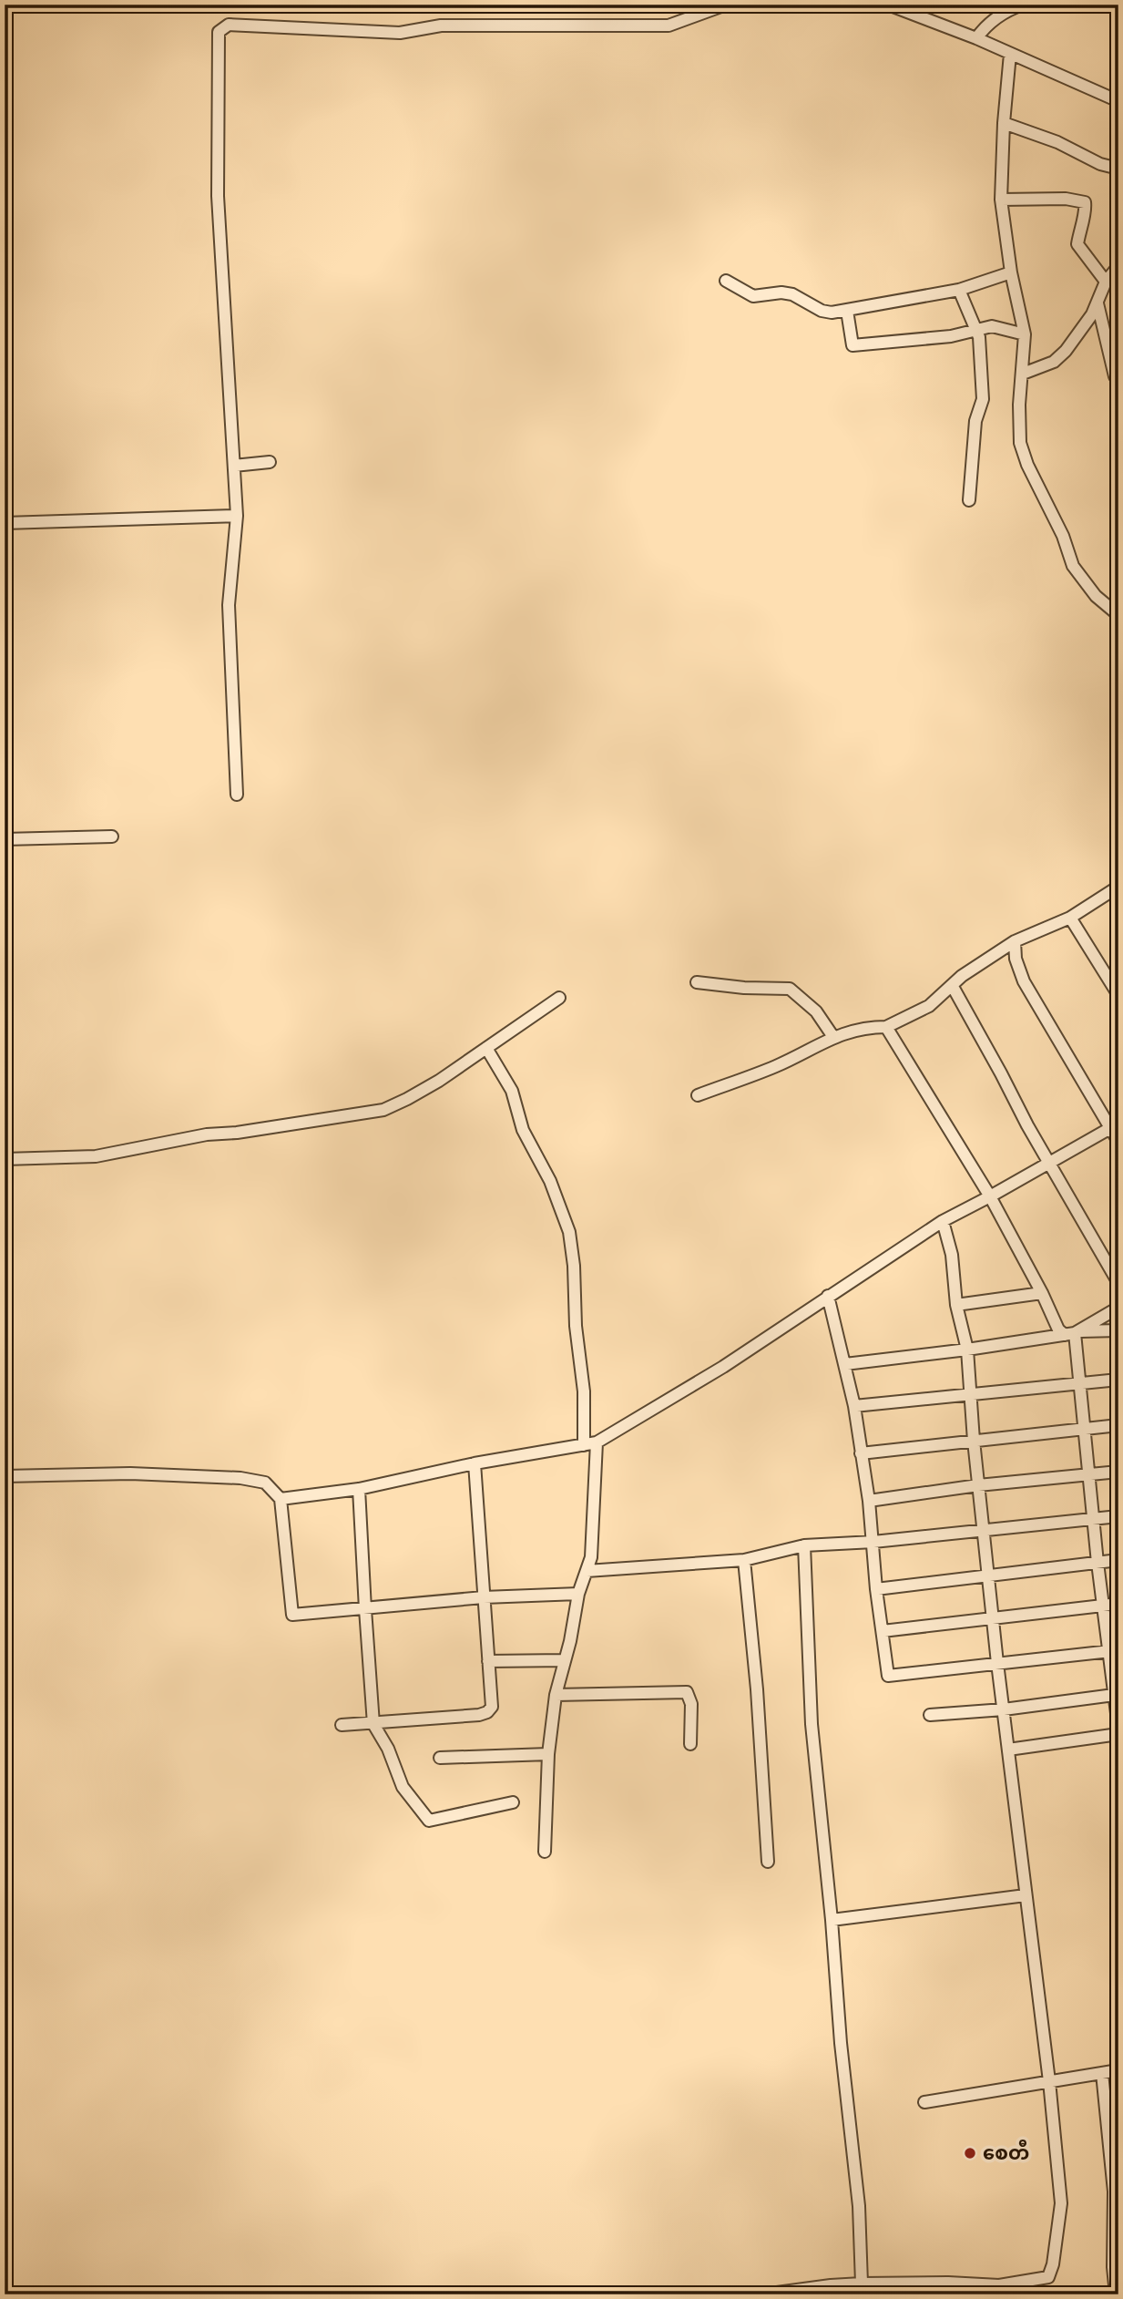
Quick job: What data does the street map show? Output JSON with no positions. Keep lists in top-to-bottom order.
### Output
{
  "places": ["စေတီ"]
}
